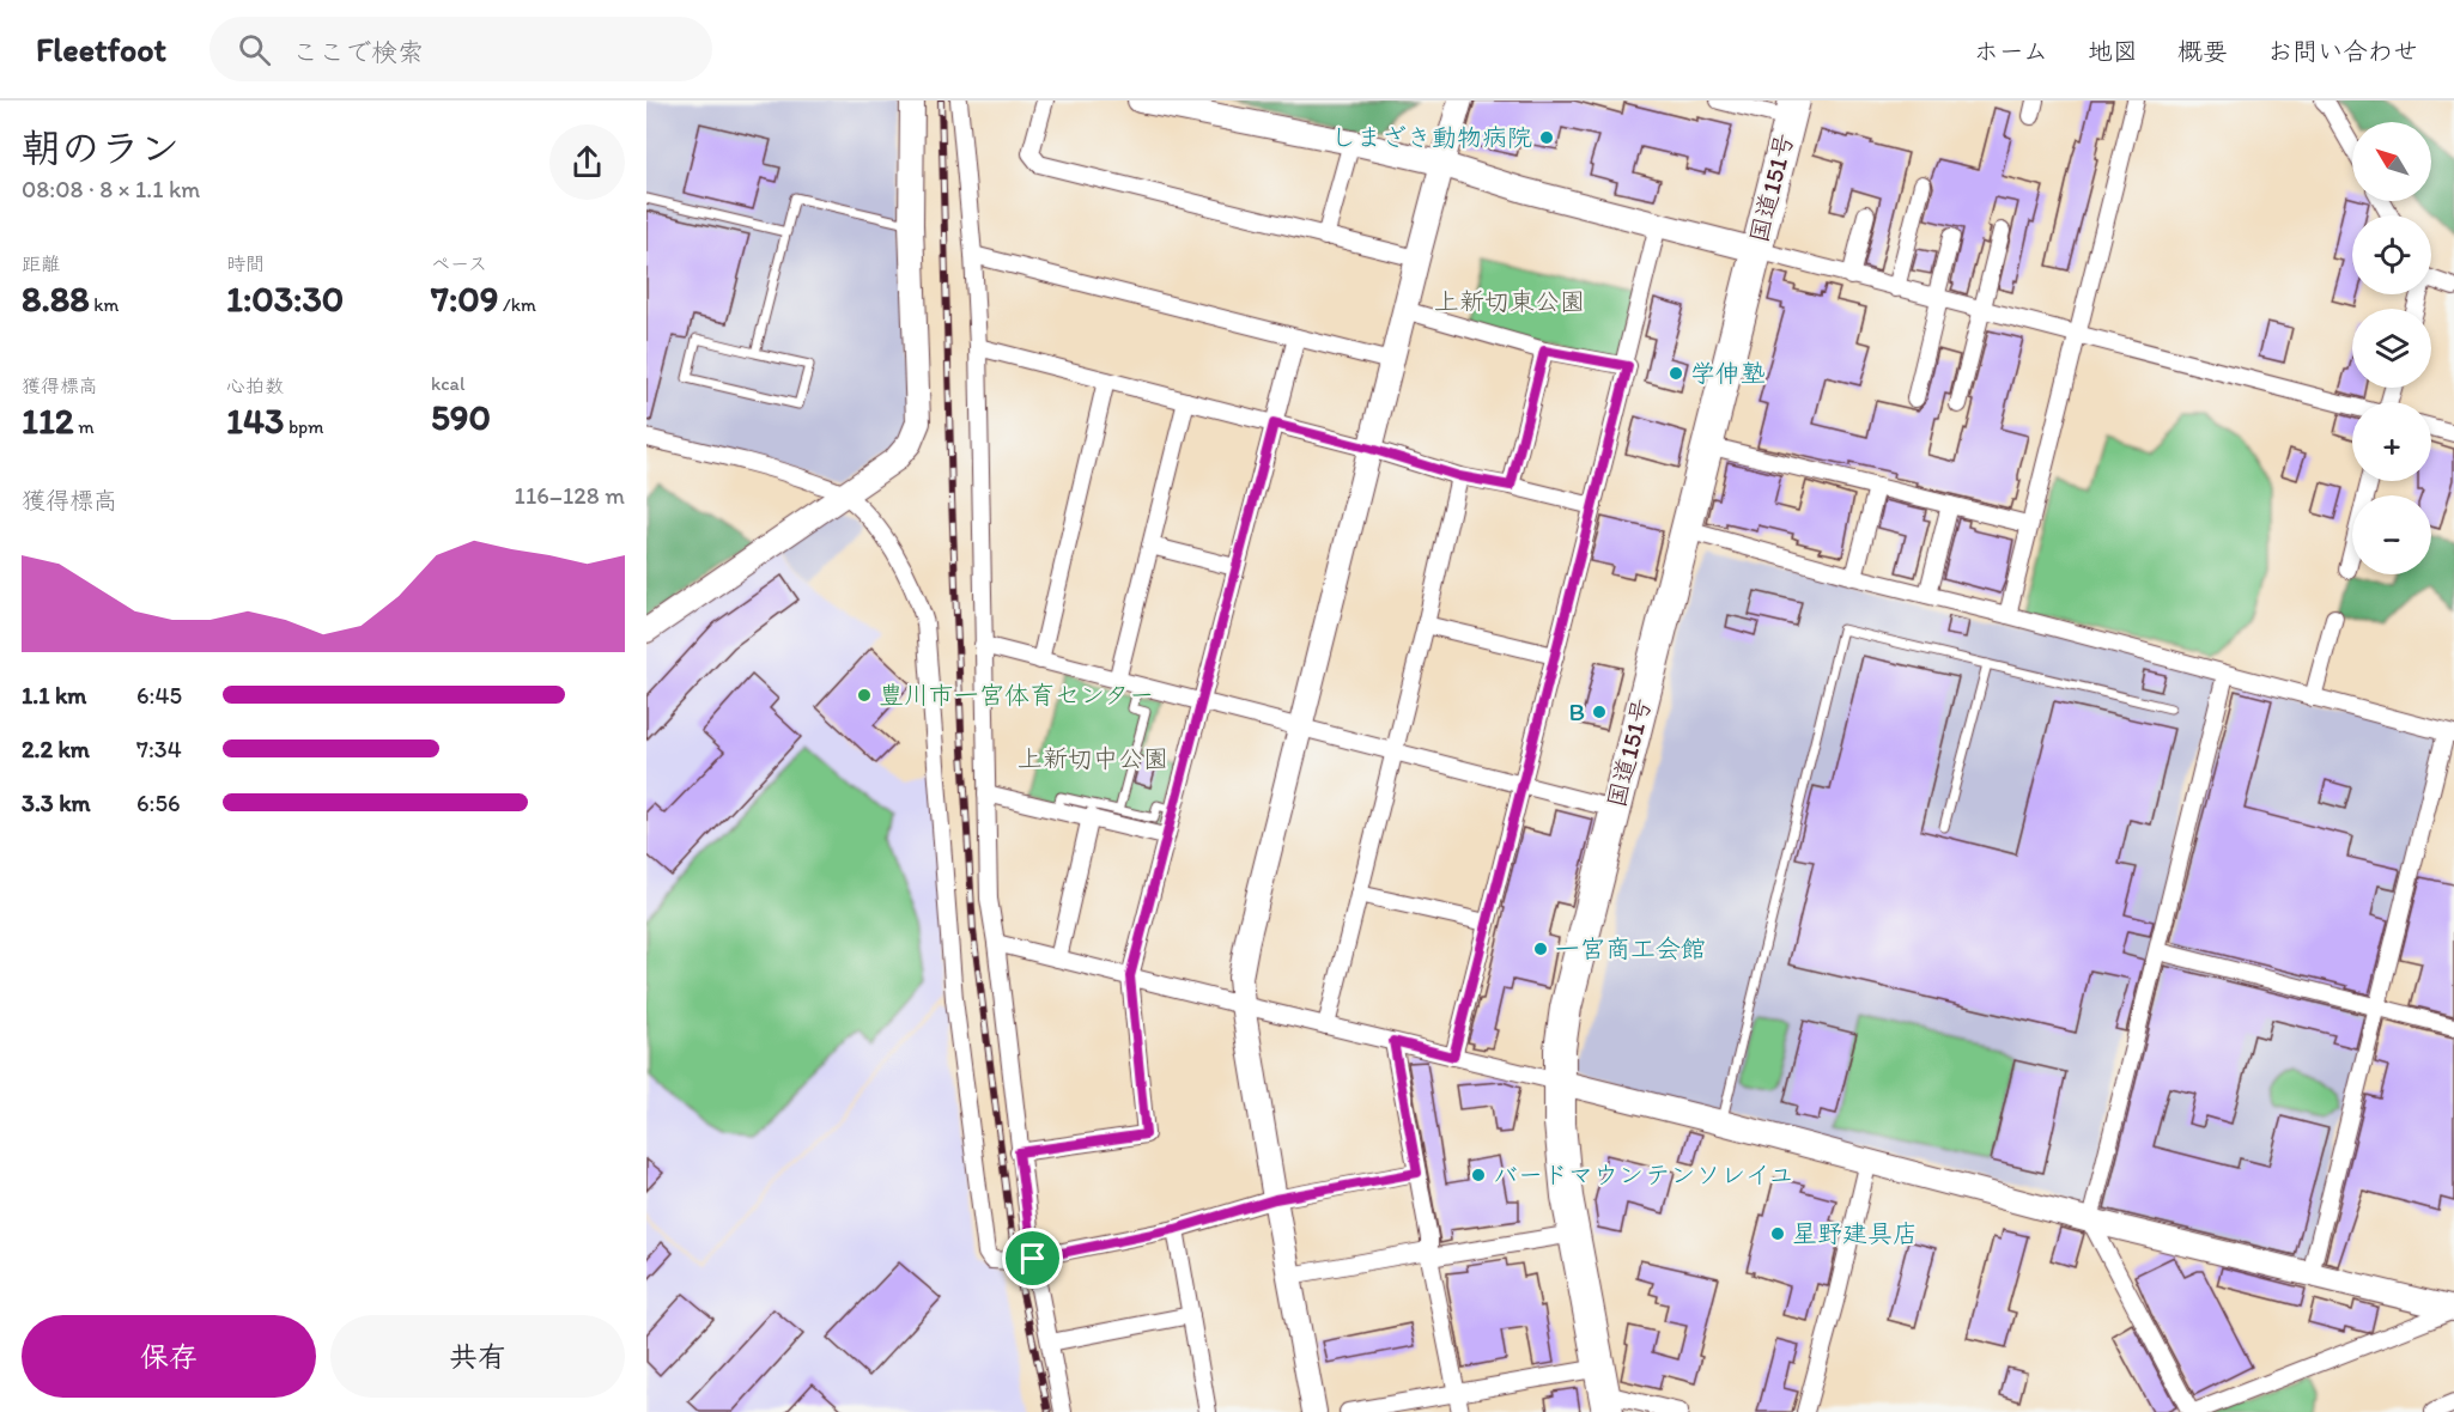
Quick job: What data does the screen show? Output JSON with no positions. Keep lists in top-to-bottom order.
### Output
{
  "streets": {
    "highway": ["国道151号"]
  },
  "parks": ["上新切東公園", "上新切中公園"],
  "places": [
    "しまざき動物病院",
    "学伸塾",
    "豊川市一宮体育センター",
    "B",
    "一宮商工会館",
    "バードマウンテンソレイユ",
    "星野建具店"
  ],
  "north": "top left",
  "page": {
    "header": "Fleetfoot",
    "search": "ここで検索",
    "nav": [
      "ホーム",
      "地図",
      "概要",
      "お問い合わせ"
    ],
    "heading": ["朝のラン", "08:08 · 8 × 1.1 km"],
    "map_buttons": ["+", "−"],
    "stats": [
      ["距離", "8.88 km"],
      ["時間", "1:03:30"],
      ["ペース", "7:09 /km"],
      ["獲得標高", "112 m"],
      ["心拍数", "143 bpm"],
      ["kcal", "590"]
    ],
    "chart": ["獲得標高", "116–128 m"],
    "list": [
      {
        "name": "1.1 km",
        "note": "6:45"
      },
      {
        "name": "2.2 km",
        "note": "7:34"
      },
      {
        "name": "3.3 km",
        "note": "6:56"
      }
    ],
    "buttons": ["保存", "共有"]
  }
}
